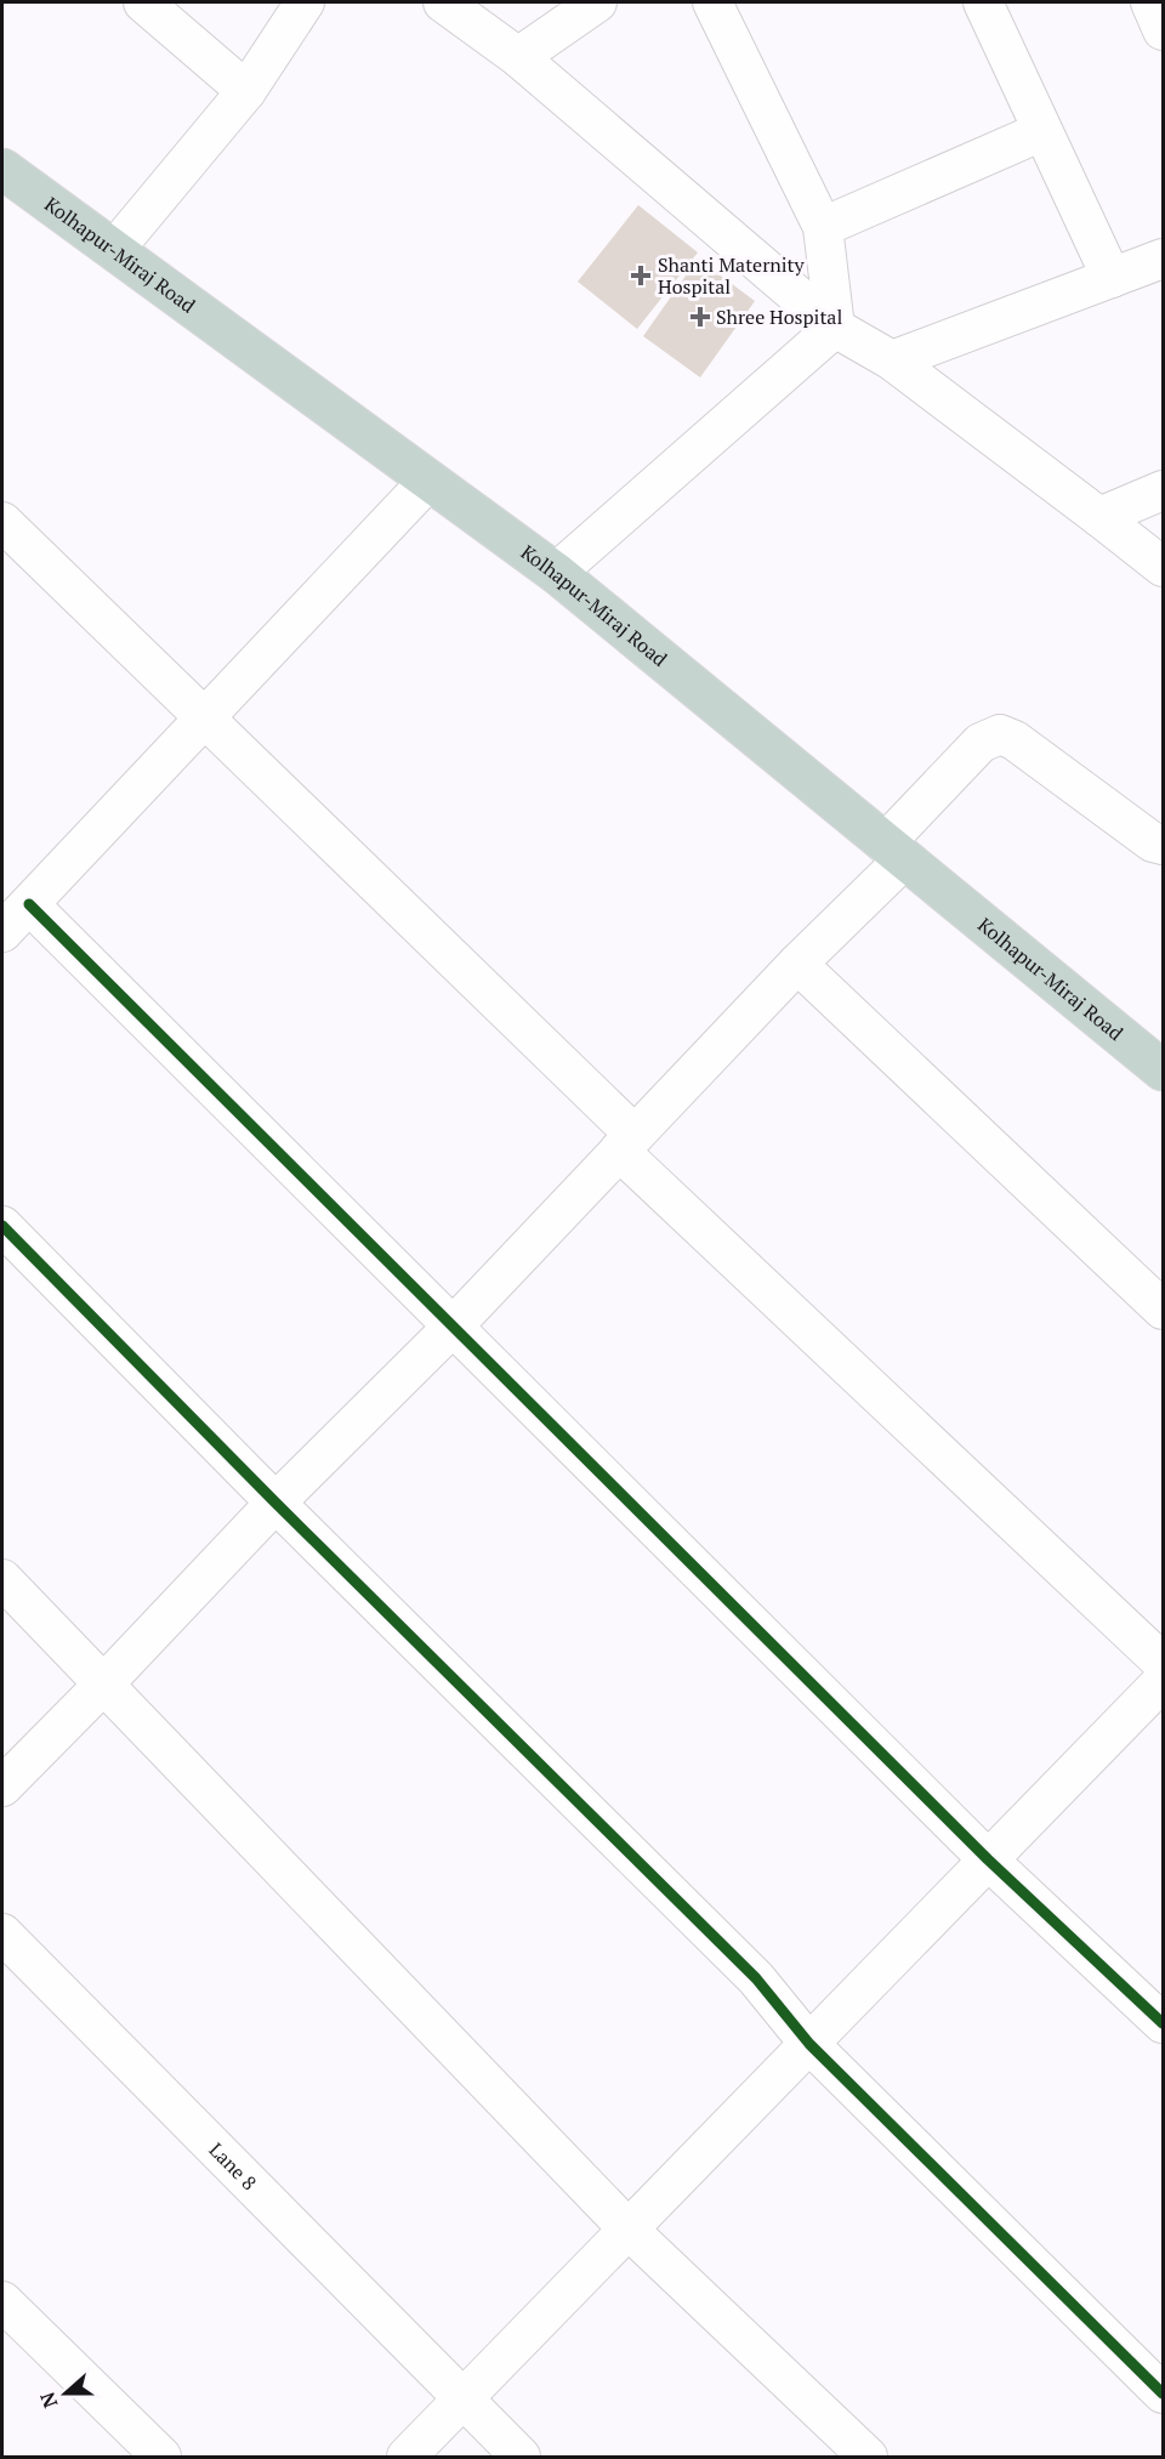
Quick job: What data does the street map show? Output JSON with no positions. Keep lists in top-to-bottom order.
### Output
{
  "streets": {
    "highway": ["Kolhapur-Miraj Road"],
    "street": ["Lane 8"]
  },
  "places": {
    "health": ["Shanti Maternity Hospital", "Shree Hospital"]
  },
  "north": "left"
}
